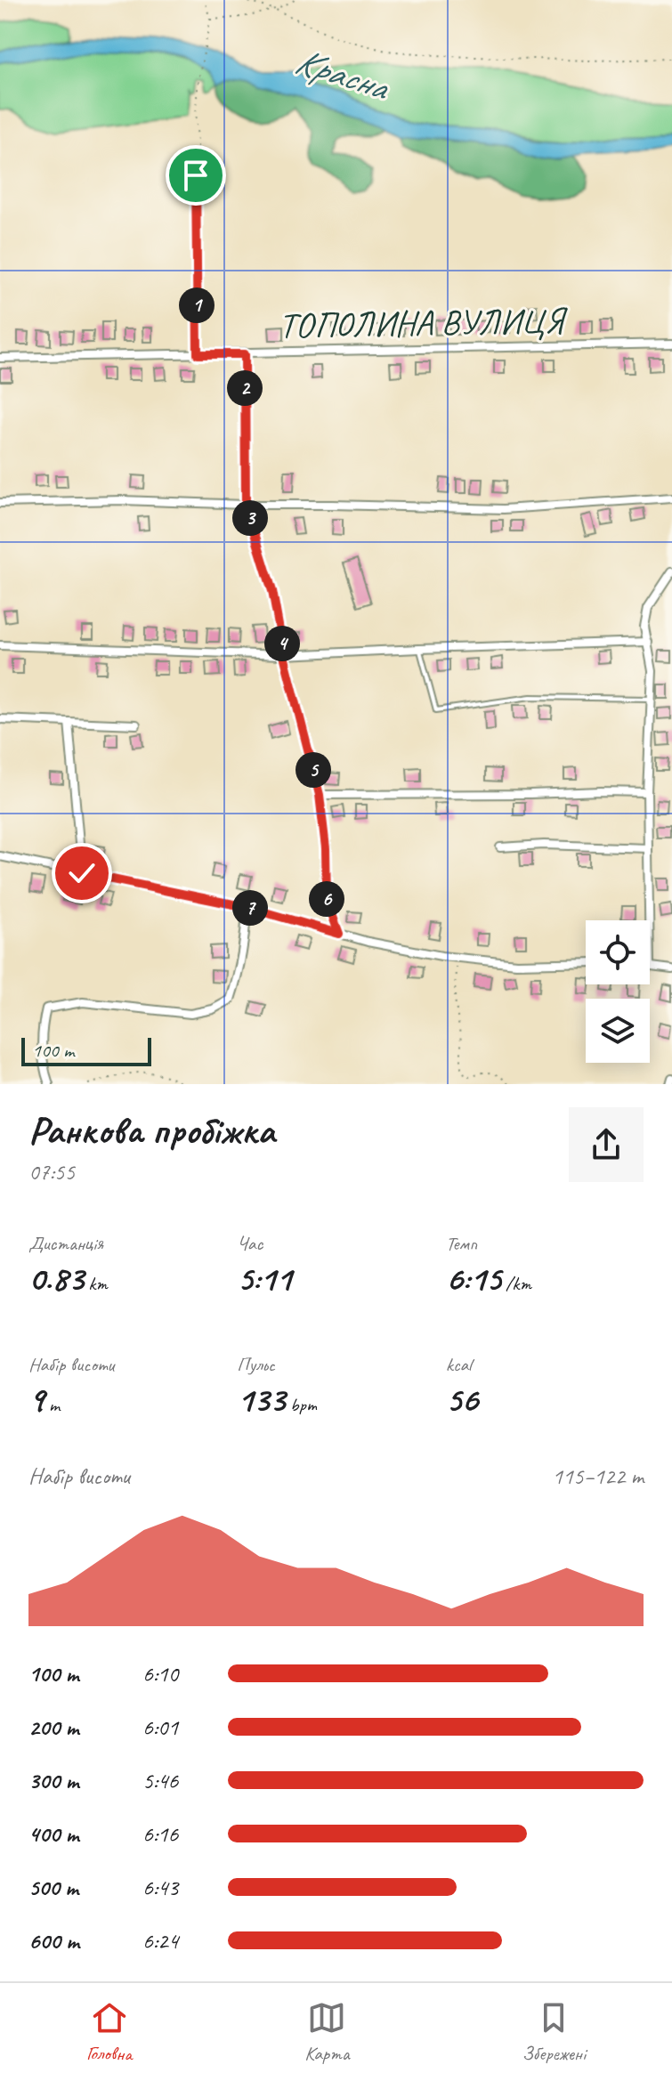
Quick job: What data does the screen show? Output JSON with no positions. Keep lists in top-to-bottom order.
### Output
{
  "streets": {
    "street": ["ТОПОЛИНА ВУЛИЦЯ"]
  },
  "water": ["Красна"],
  "scale_bar": "100 m",
  "page": {
    "pins": [
      "1",
      "2",
      "3",
      "4",
      "5",
      "6",
      "7"
    ],
    "scale": "100 m",
    "heading": ["Ранкова пробіжка", "07:55"],
    "stats": [
      ["Дистанція", "0.83 km"],
      ["Час", "5:11"],
      ["Темп", "6:15 /km"],
      ["Набір висоти", "9 m"],
      ["Пульс", "133 bpm"],
      ["kcal", "56"]
    ],
    "chart": ["Набір висоти", "115–122 m"],
    "list": [
      {
        "name": "100 m",
        "note": "6:10"
      },
      {
        "name": "200 m",
        "note": "6:01"
      },
      {
        "name": "300 m",
        "note": "5:46"
      },
      {
        "name": "400 m",
        "note": "6:16"
      },
      {
        "name": "500 m",
        "note": "6:43"
      },
      {
        "name": "600 m",
        "note": "6:24"
      }
    ],
    "tabs": ["Головна", "Карта", "Збережені"]
  }
}
